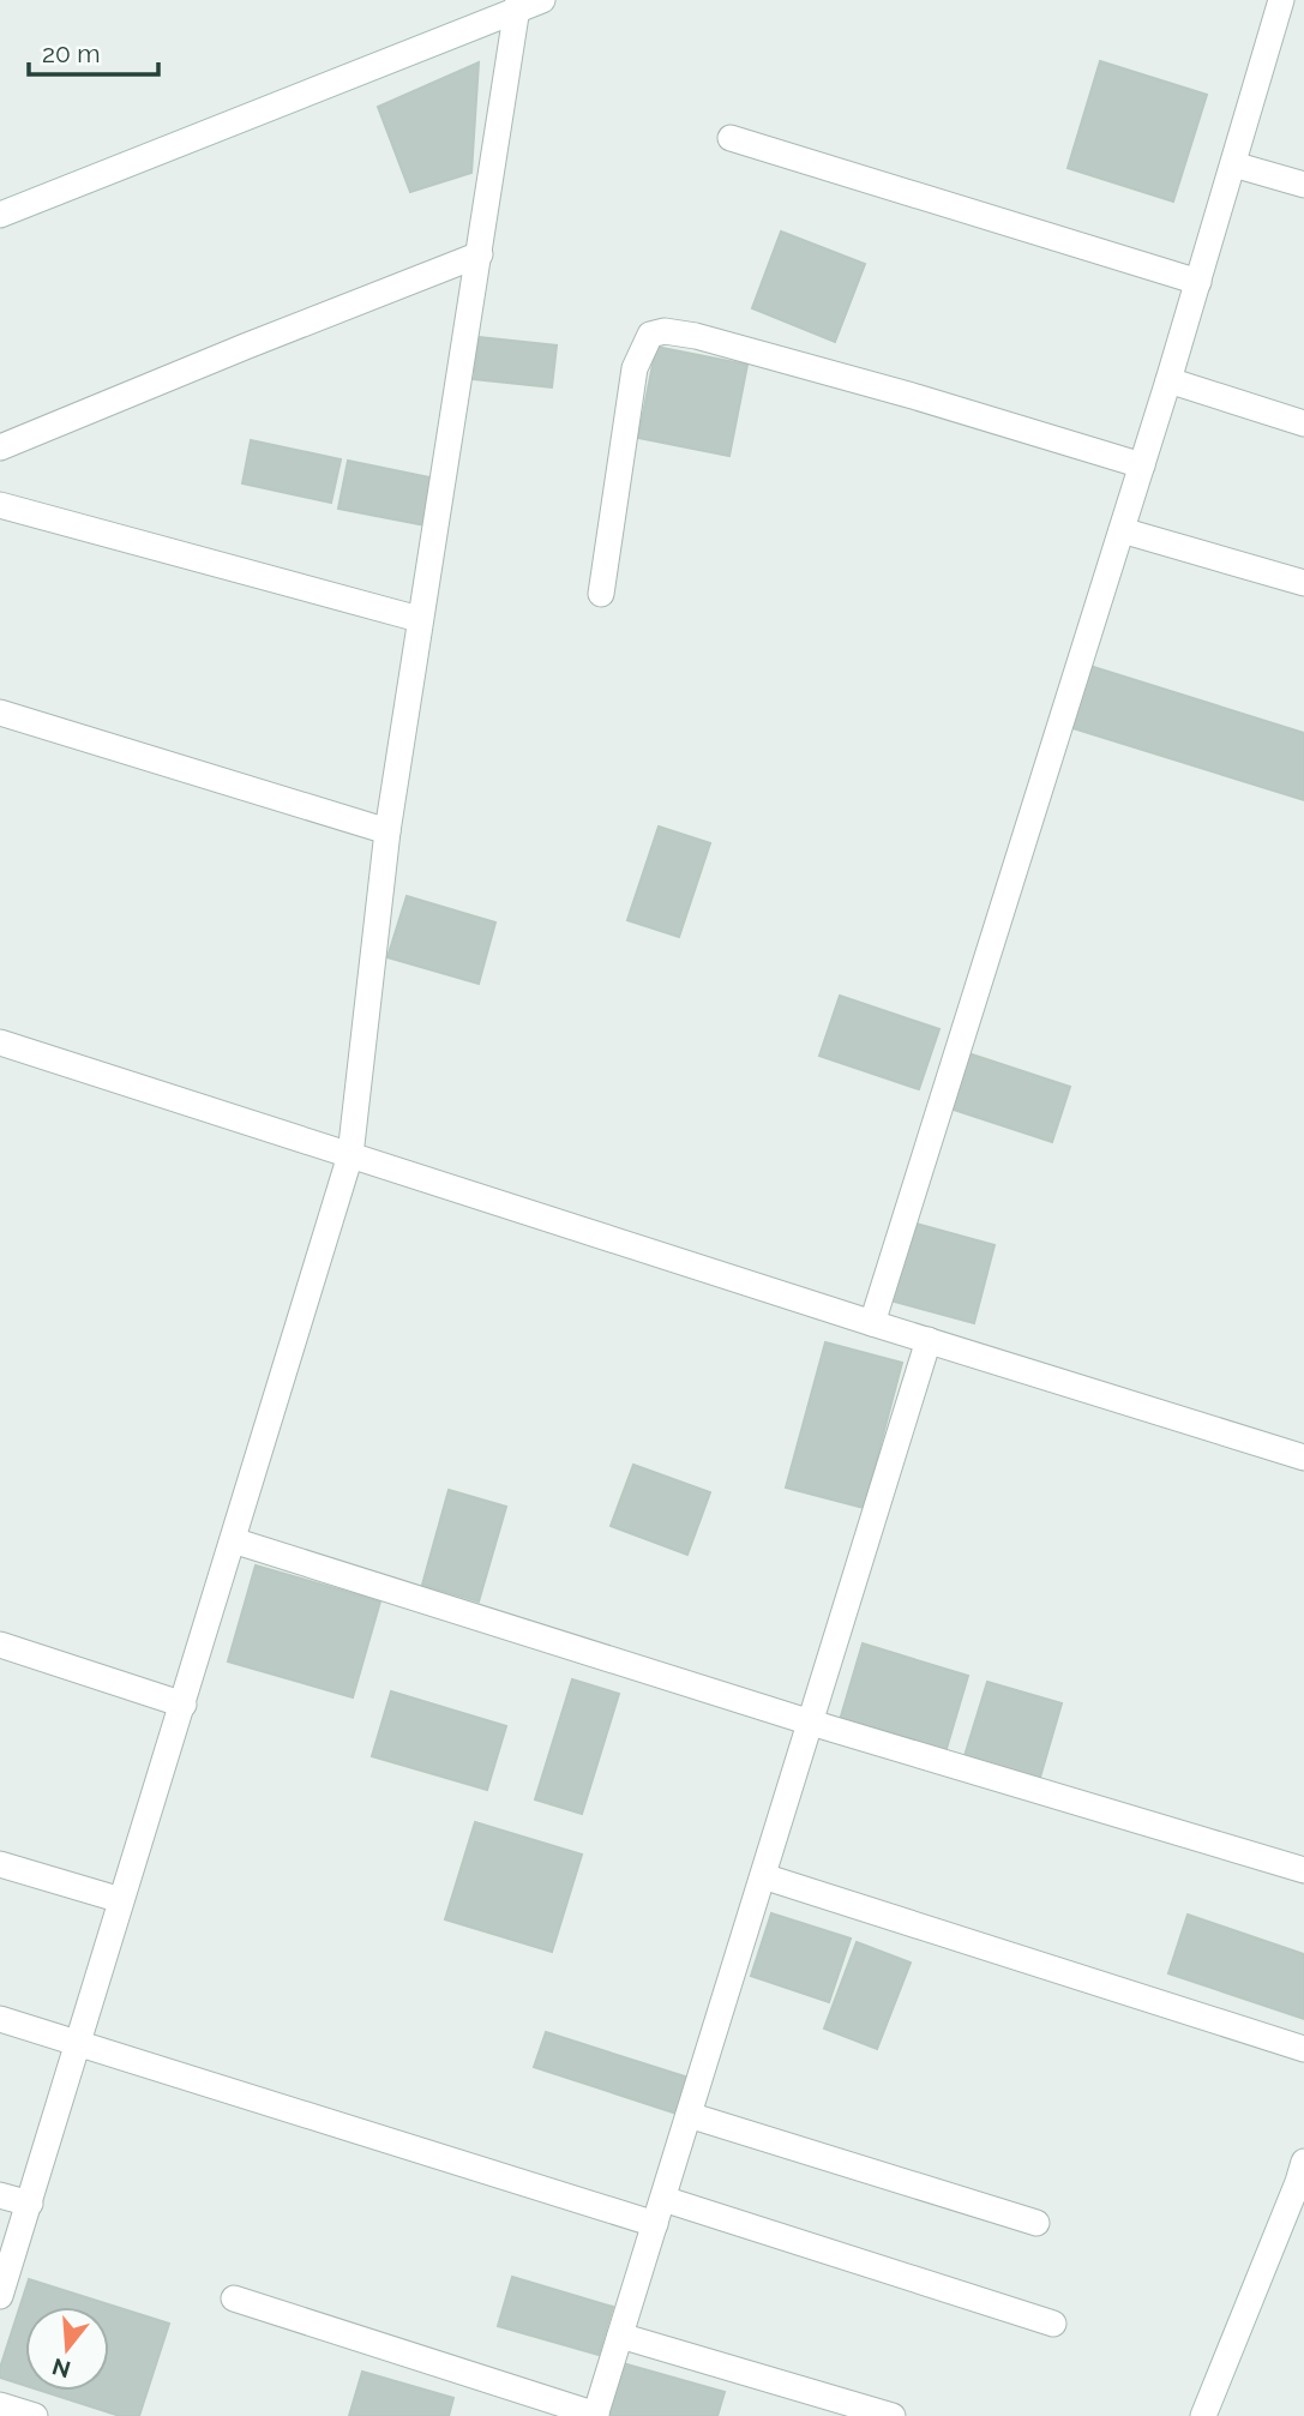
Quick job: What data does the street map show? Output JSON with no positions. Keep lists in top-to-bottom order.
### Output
{
  "scale_bar": "20 m",
  "north": "bottom"
}
